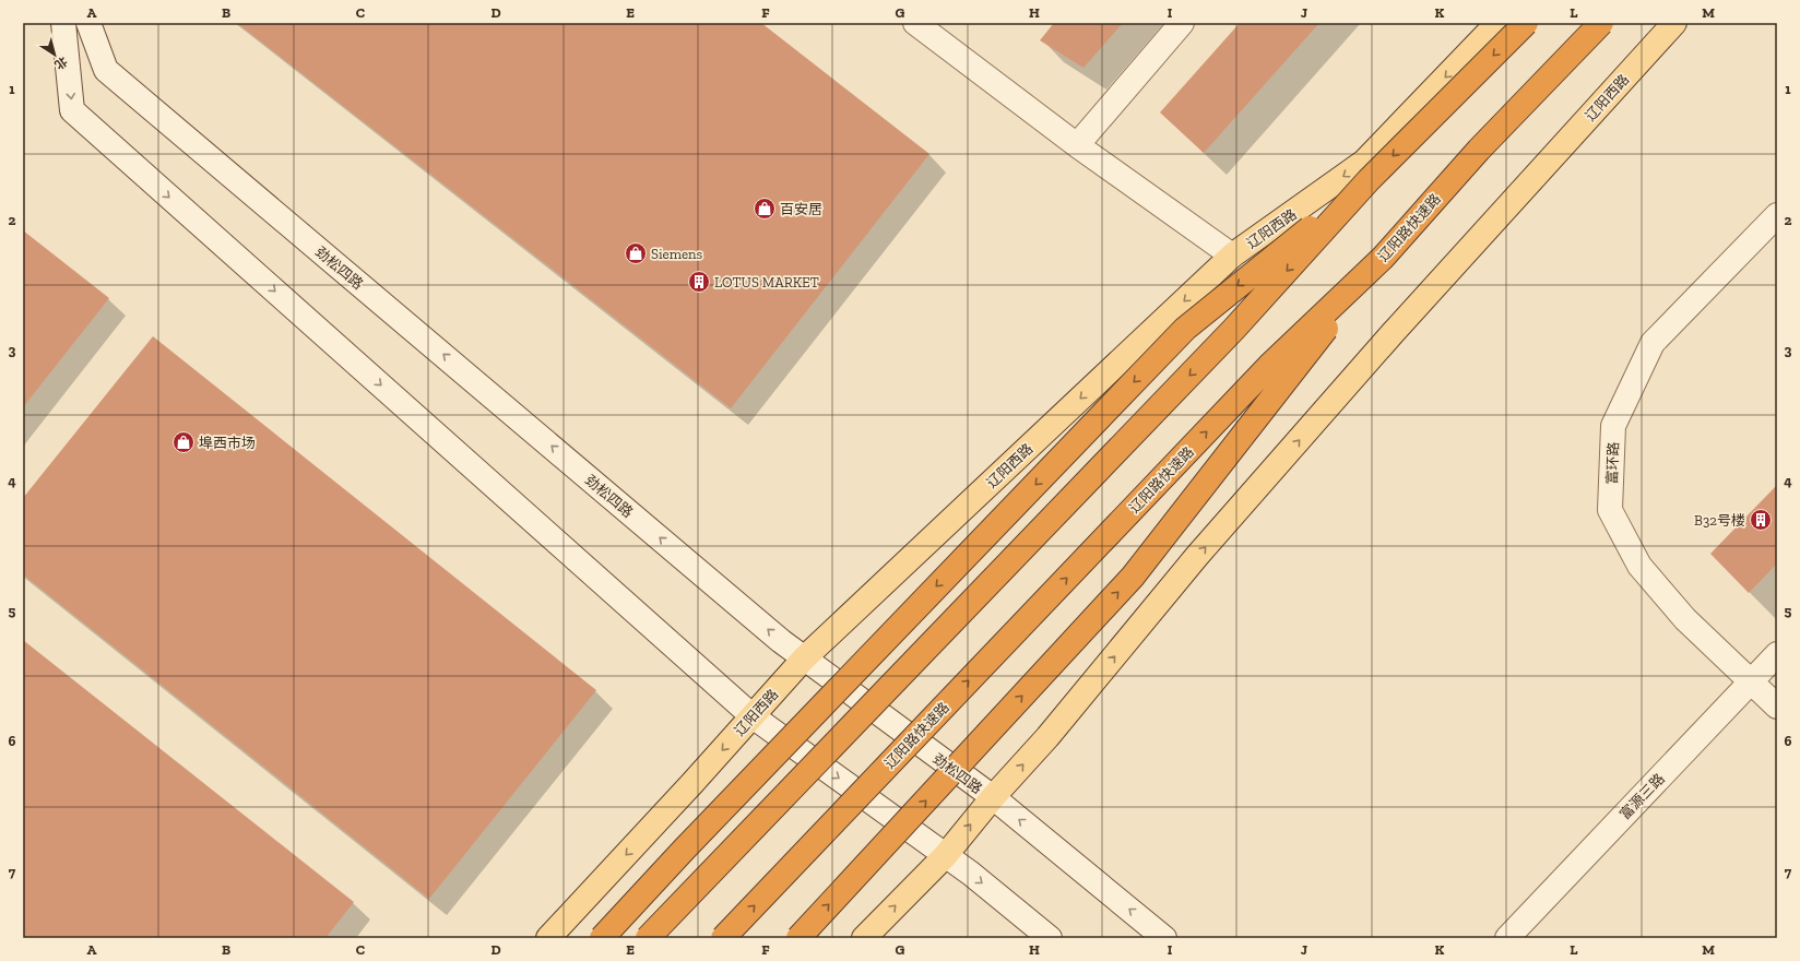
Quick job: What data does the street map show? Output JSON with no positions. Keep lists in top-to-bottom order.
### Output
{
  "streets": {
    "highway": ["辽阳路快速路"],
    "main road": ["辽阳西路"],
    "street": ["劲松四路", "富环路", "富源三路"]
  },
  "crossings": [
    ["辽阳西路", "劲松四路"],
    ["富环路", "富源三路"]
  ],
  "places": {
    "shop": ["百安居", "Siemens", "埠西市场"],
    "building": ["LOTUS MARKET", "B32号楼"]
  },
  "north": "bottom right",
  "grid": {
    "columns": [
      "A",
      "B",
      "C",
      "D",
      "E",
      "F",
      "G",
      "H",
      "I",
      "J",
      "K",
      "L",
      "M"
    ],
    "rows": [
      "1",
      "2",
      "3",
      "4",
      "5",
      "6",
      "7"
    ]
  }
}
